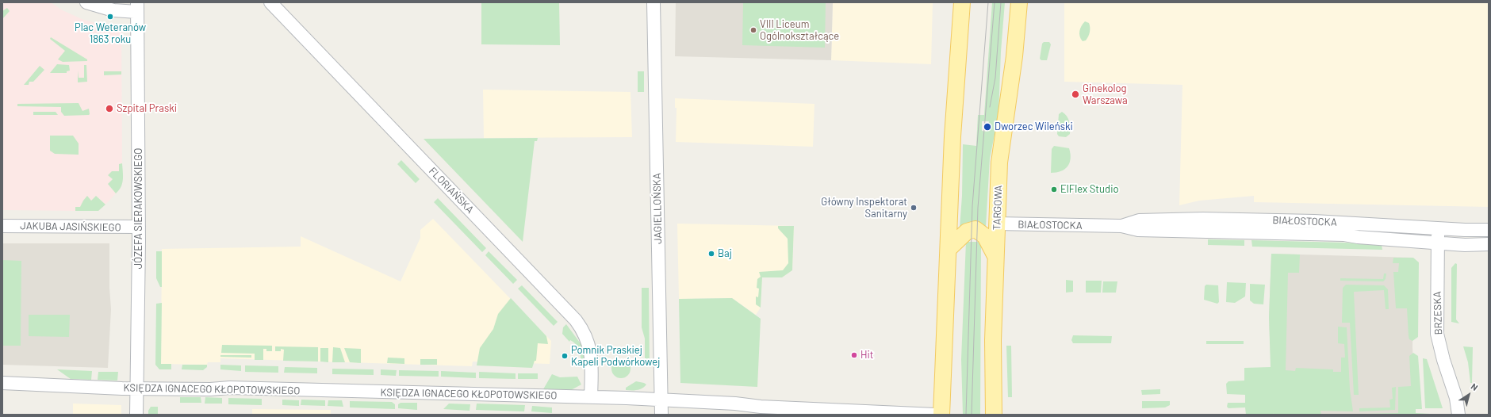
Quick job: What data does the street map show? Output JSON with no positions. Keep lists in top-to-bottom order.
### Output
{
  "streets": {
    "main road": ["TARGOWA"],
    "street": [
      "FLORIAŃSKA",
      "JÓZEFA SIERAKOWSKIEGO",
      "JAGIELLOŃSKA",
      "BIAŁOSTOCKA",
      "JAKUBA JASIŃSKIEGO",
      "BRZESKA",
      "KSIĘDZA IGNACEGO KŁOPOTOWSKIEGO"
    ]
  },
  "crossings": [
    ["FLORIAŃSKA", "KSIĘDZA IGNACEGO KŁOPOTOWSKIEGO"],
    ["TARGOWA", "BIAŁOSTOCKA"],
    ["JÓZEFA SIERAKOWSKIEGO", "JAKUBA JASIŃSKIEGO"],
    ["JÓZEFA SIERAKOWSKIEGO", "KSIĘDZA IGNACEGO KŁOPOTOWSKIEGO"],
    ["JAGIELLOŃSKA", "KSIĘDZA IGNACEGO KŁOPOTOWSKIEGO"],
    ["BIAŁOSTOCKA", "BRZESKA"]
  ],
  "places": [
    "Plac Weteranów 1863 roku",
    "VIII Liceum Ogólnokształcące",
    "Ginekolog Warszawa",
    "Szpital Praski",
    "Dworzec Wileński",
    "ElFlex Studio",
    "Główny Inspektorat Sanitarny",
    "Baj",
    "Hit",
    "Pomnik Praskiej Kapeli Podwórkowej"
  ],
  "north": "top right"
}
